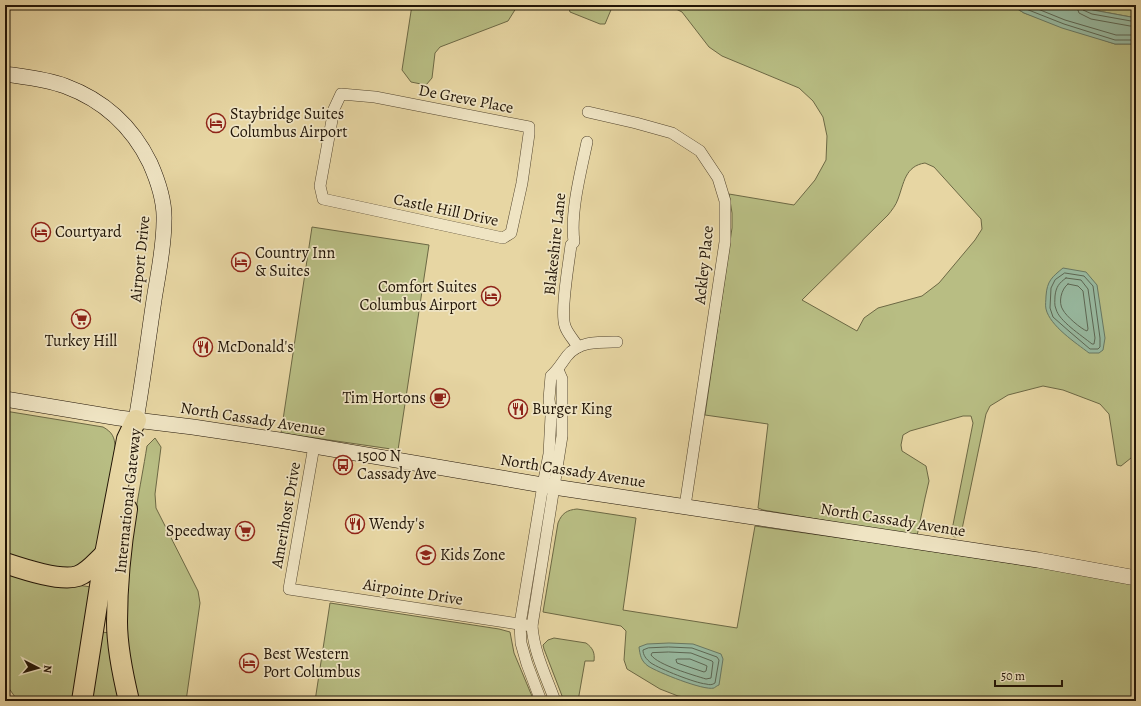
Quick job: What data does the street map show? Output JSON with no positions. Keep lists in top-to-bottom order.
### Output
{
  "streets": {
    "highway": ["International Gateway"],
    "main road": ["Airport Drive", "North Cassady Avenue"],
    "street": [
      "De Greve Place",
      "Castle Hill Drive",
      "Blakeshire Lane",
      "Ackley Place",
      "Amerihost Drive",
      "Airpointe Drive"
    ]
  },
  "crossings": [
    ["De Greve Place", "Castle Hill Drive"],
    ["Airport Drive", "North Cassady Avenue"],
    ["Airport Drive", "International Gateway"],
    ["Ackley Place", "North Cassady Avenue"],
    ["North Cassady Avenue", "International Gateway"],
    ["North Cassady Avenue", "Amerihost Drive"],
    ["Amerihost Drive", "Airpointe Drive"]
  ],
  "places": {
    "hotel": [
      "Staybridge Suites Columbus Airport",
      "Courtyard",
      "Country Inn & Suites",
      "Comfort Suites Columbus Airport",
      "Best Western Port Columbus"
    ],
    "supermarket": ["Turkey Hill", "Speedway"],
    "restaurant": ["McDonald's", "Burger King", "Wendy's"],
    "cafe": ["Tim Hortons"],
    "bus stop": ["1500 N Cassady Ave"],
    "school or university": ["Kids Zone"]
  },
  "scale_bar": "50 m",
  "north": "right"
}
